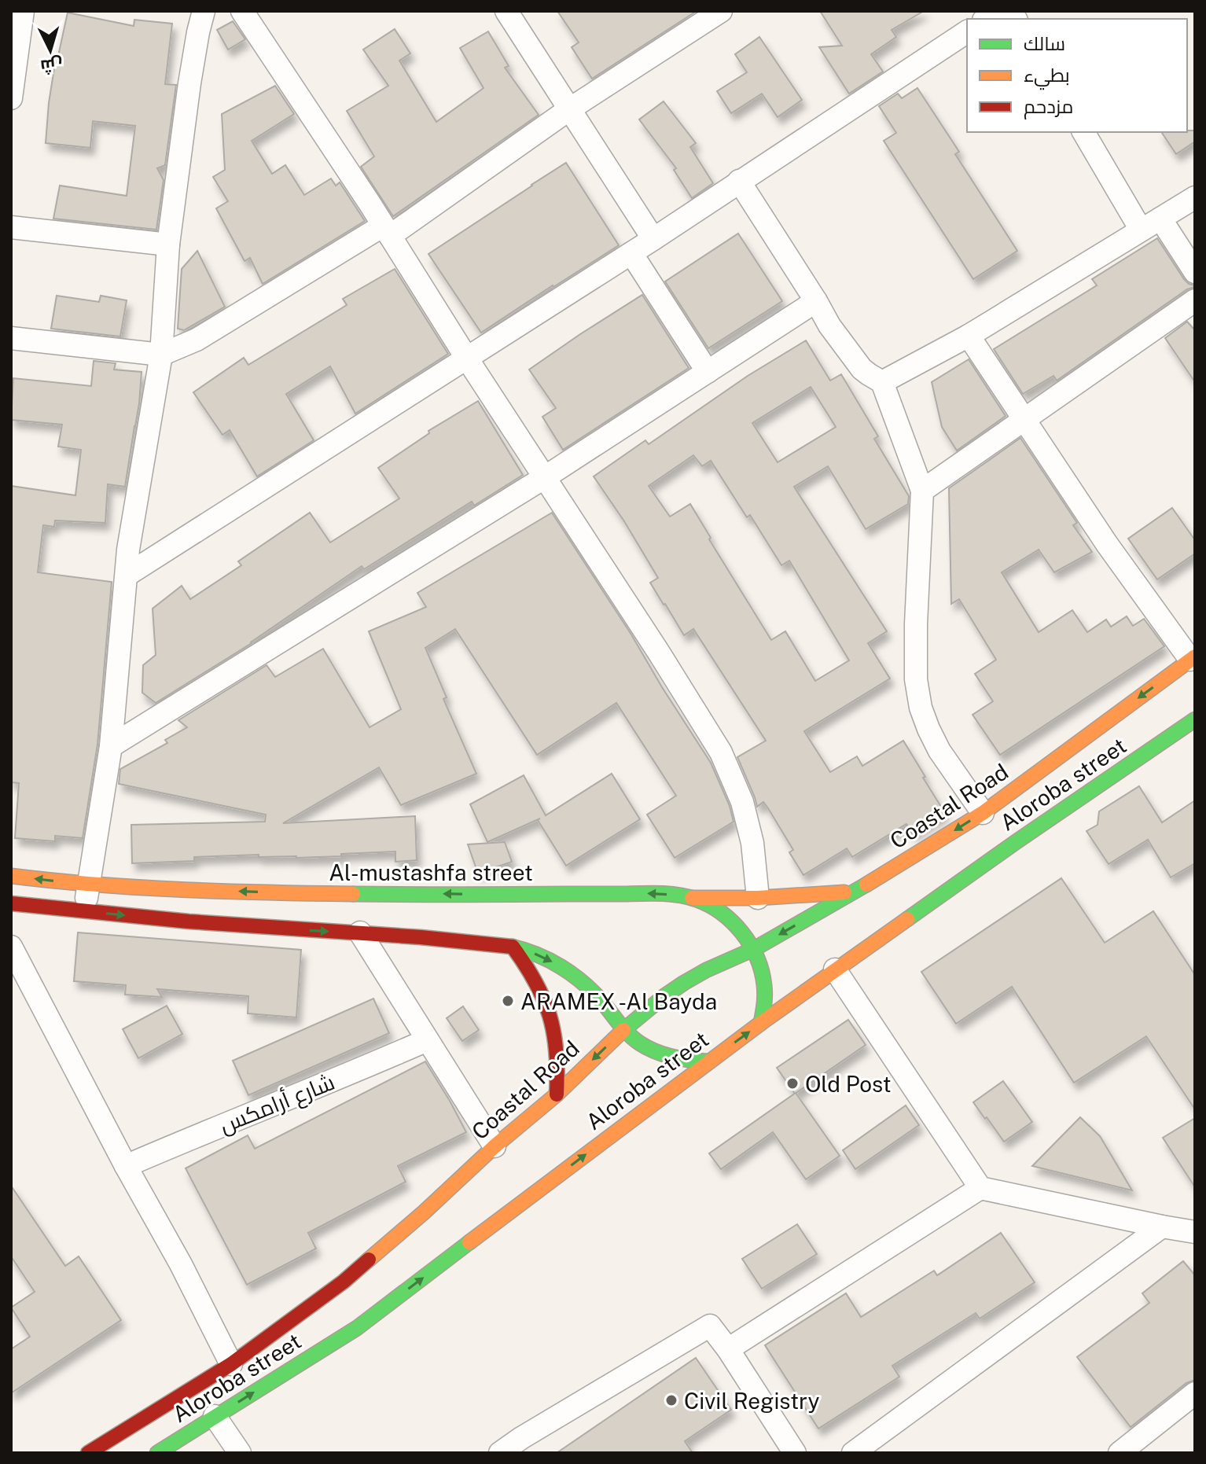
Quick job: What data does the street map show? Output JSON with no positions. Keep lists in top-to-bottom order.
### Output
{
  "streets": {
    "main road": ["Aloroba street", "Coastal Road", "Al-mustashfa street"],
    "street": ["شارع أرامكس"]
  },
  "crossings": [
    ["Aloroba street", "Al-mustashfa street"],
    ["Coastal Road", "Al-mustashfa street"]
  ],
  "one_way": ["Aloroba street", "Coastal Road"],
  "places": ["ARAMEX -Al Bayda", "Old Post", "Civil Registry"],
  "legend": ["سالك", "بطيء", "مزدحم"],
  "north": "bottom"
}
